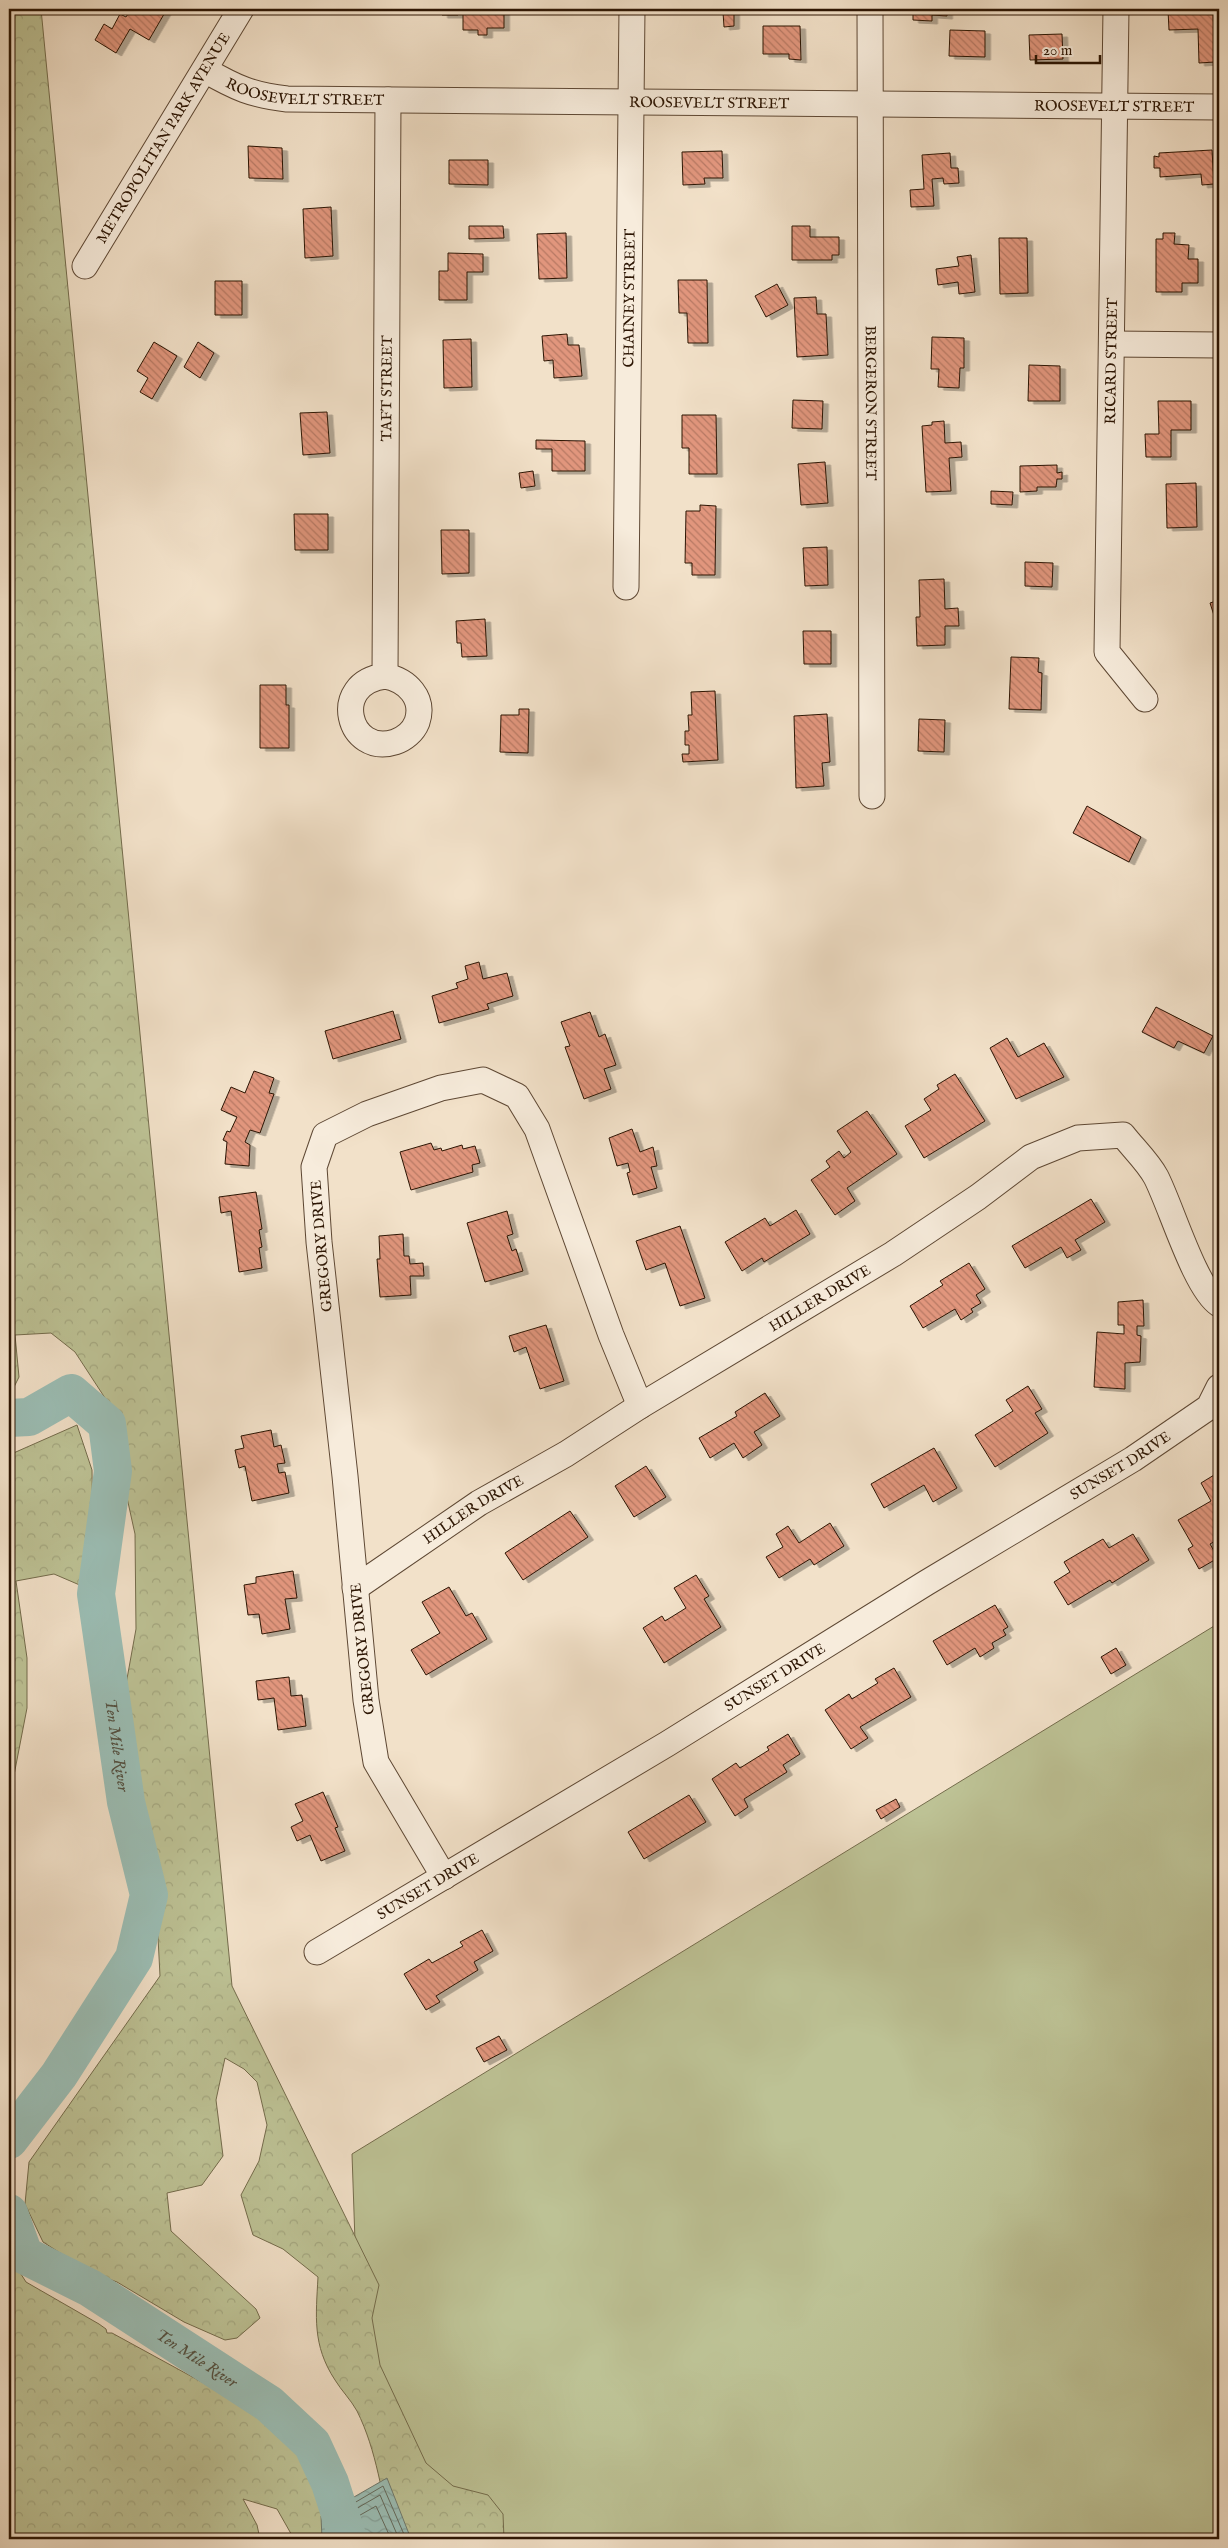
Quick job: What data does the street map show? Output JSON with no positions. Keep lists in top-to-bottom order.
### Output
{
  "streets": {
    "street": [
      "ROOSEVELT STREET",
      "METROPOLITAN PARK AVENUE",
      "CHAINEY STREET",
      "RICARD STREET",
      "TAFT STREET",
      "BERGERON STREET",
      "GREGORY DRIVE",
      "HILLER DRIVE",
      "SUNSET DRIVE"
    ]
  },
  "crossings": [
    ["ROOSEVELT STREET", "METROPOLITAN PARK AVENUE"],
    ["ROOSEVELT STREET", "CHAINEY STREET"],
    ["ROOSEVELT STREET", "RICARD STREET"],
    ["ROOSEVELT STREET", "TAFT STREET"],
    ["ROOSEVELT STREET", "BERGERON STREET"],
    ["GREGORY DRIVE", "HILLER DRIVE"],
    ["GREGORY DRIVE", "SUNSET DRIVE"]
  ],
  "water": ["Ten Mile River"],
  "scale_bar": "20 m"
}
